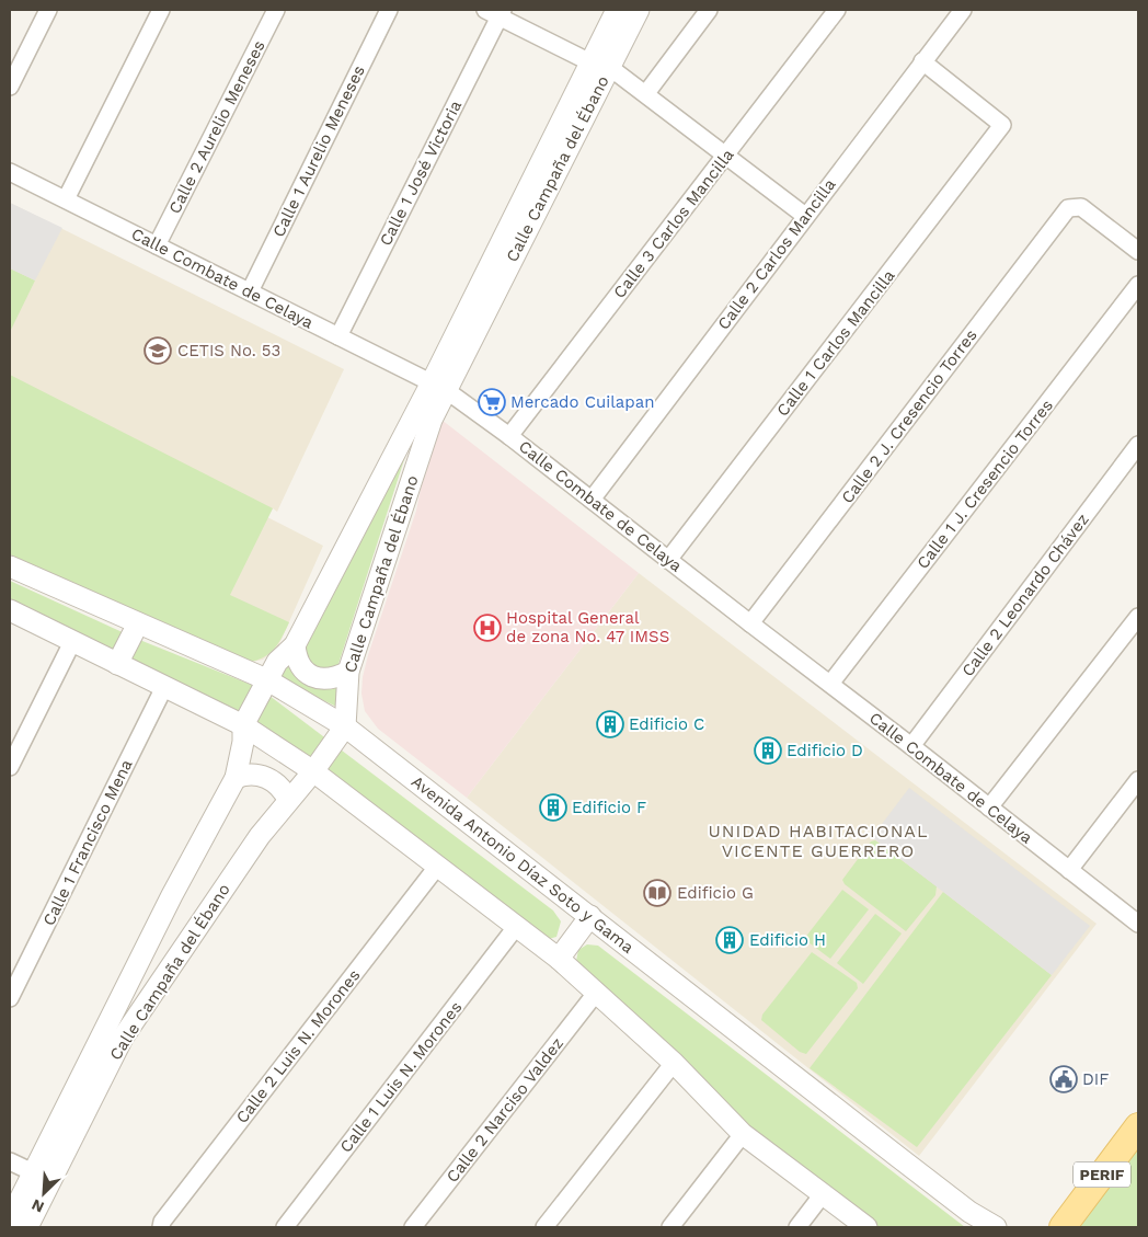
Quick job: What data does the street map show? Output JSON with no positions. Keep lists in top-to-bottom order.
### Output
{
  "streets": {
    "main road": ["PERIF"],
    "street": [
      "Calle 2 Aurelio Meneses",
      "Calle 1 Aurelio Meneses",
      "Calle Campaña del Ébano",
      "Calle 1 José Victoria",
      "Calle 3 Carlos Mancilla",
      "Calle 2 Carlos Mancilla",
      "Calle Combate de Celaya",
      "Calle 1 Carlos Mancilla",
      "Calle 2 J. Cresencio Torres",
      "Calle 1 J. Cresencio Torres",
      "Calle 2 Leonardo Chávez",
      "Calle 1 Francisco Mena",
      "Avenida Antonio Díaz Soto y Gama",
      "Calle 2 Luis N. Morones",
      "Calle 1 Luis N. Morones",
      "Calle 2 Narciso Valdez"
    ]
  },
  "crossings": [
    ["Calle 2 Aurelio Meneses", "Calle Combate de Celaya"],
    ["Calle 1 Aurelio Meneses", "Calle Combate de Celaya"],
    ["Calle Campaña del Ébano", "Calle Combate de Celaya"],
    ["Calle Campaña del Ébano", "Avenida Antonio Díaz Soto y Gama"],
    ["Calle 1 José Victoria", "Calle Combate de Celaya"],
    ["Calle 3 Carlos Mancilla", "Calle Combate de Celaya"],
    ["Calle 2 Carlos Mancilla", "Calle Combate de Celaya"],
    ["Calle 2 Carlos Mancilla", "Calle 1 Carlos Mancilla"],
    ["Calle Combate de Celaya", "Calle 1 Carlos Mancilla"],
    ["Calle Combate de Celaya", "Calle 2 J. Cresencio Torres"],
    ["Calle Combate de Celaya", "Calle 1 J. Cresencio Torres"],
    ["Calle Combate de Celaya", "Calle 2 Leonardo Chávez"]
  ],
  "districts": ["UNIDAD HABITACIONAL VICENTE GUERRERO"],
  "places": {
    "school or university": ["CETIS No. 53"],
    "supermarket": ["Mercado Cuilapan"],
    "hospital": ["Hospital General de zona No. 47 IMSS"],
    "building": [
      "Edificio C",
      "Edificio D",
      "Edificio F",
      "Edificio H"
    ],
    "library": ["Edificio G"],
    "public building": ["DIF"]
  },
  "north": "bottom left"
}
